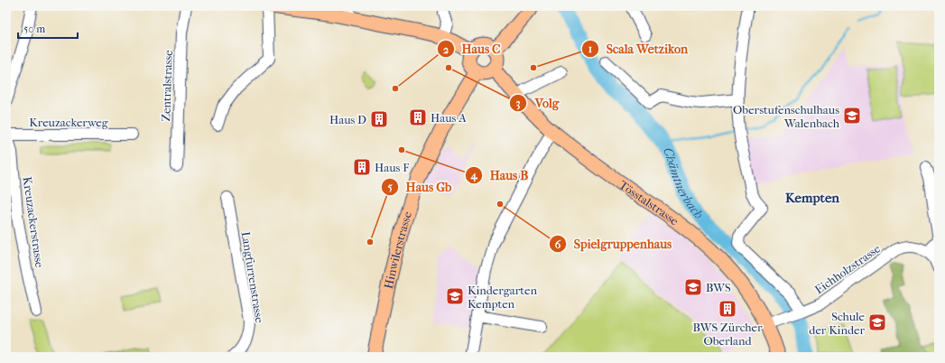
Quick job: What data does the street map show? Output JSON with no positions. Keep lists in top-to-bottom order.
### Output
{
  "streets": {
    "main road": ["Tösstalstrasse", "Hinwilerstrasse"],
    "street": [
      "Zentralstrasse",
      "Kreuzackerweg",
      "Kreuzackerstrasse",
      "Eichholzstrasse",
      "Langfurrenstrasse"
    ]
  },
  "crossings": [
    ["Kreuzackerweg", "Kreuzackerstrasse"],
    ["Tösstalstrasse", "Hinwilerstrasse"],
    ["Tösstalstrasse", "Eichholzstrasse"]
  ],
  "districts": ["Kempten"],
  "water": ["Chämtnerbach"],
  "places": {
    "other": [
      "Volg",
      "Scala Wetzikon",
      "Haus C",
      "Haus B",
      "Spielgruppenhaus",
      "Haus Gb"
    ],
    "school or university": [
      "Oberstufenschulhaus Walenbach",
      "BWS",
      "Kindergarten Kempten",
      "Schule der Kinder"
    ],
    "building": [
      "Haus A",
      "Haus D",
      "Haus F",
      "BWS Zürcher Oberland"
    ]
  },
  "scale_bar": "50 m"
}
